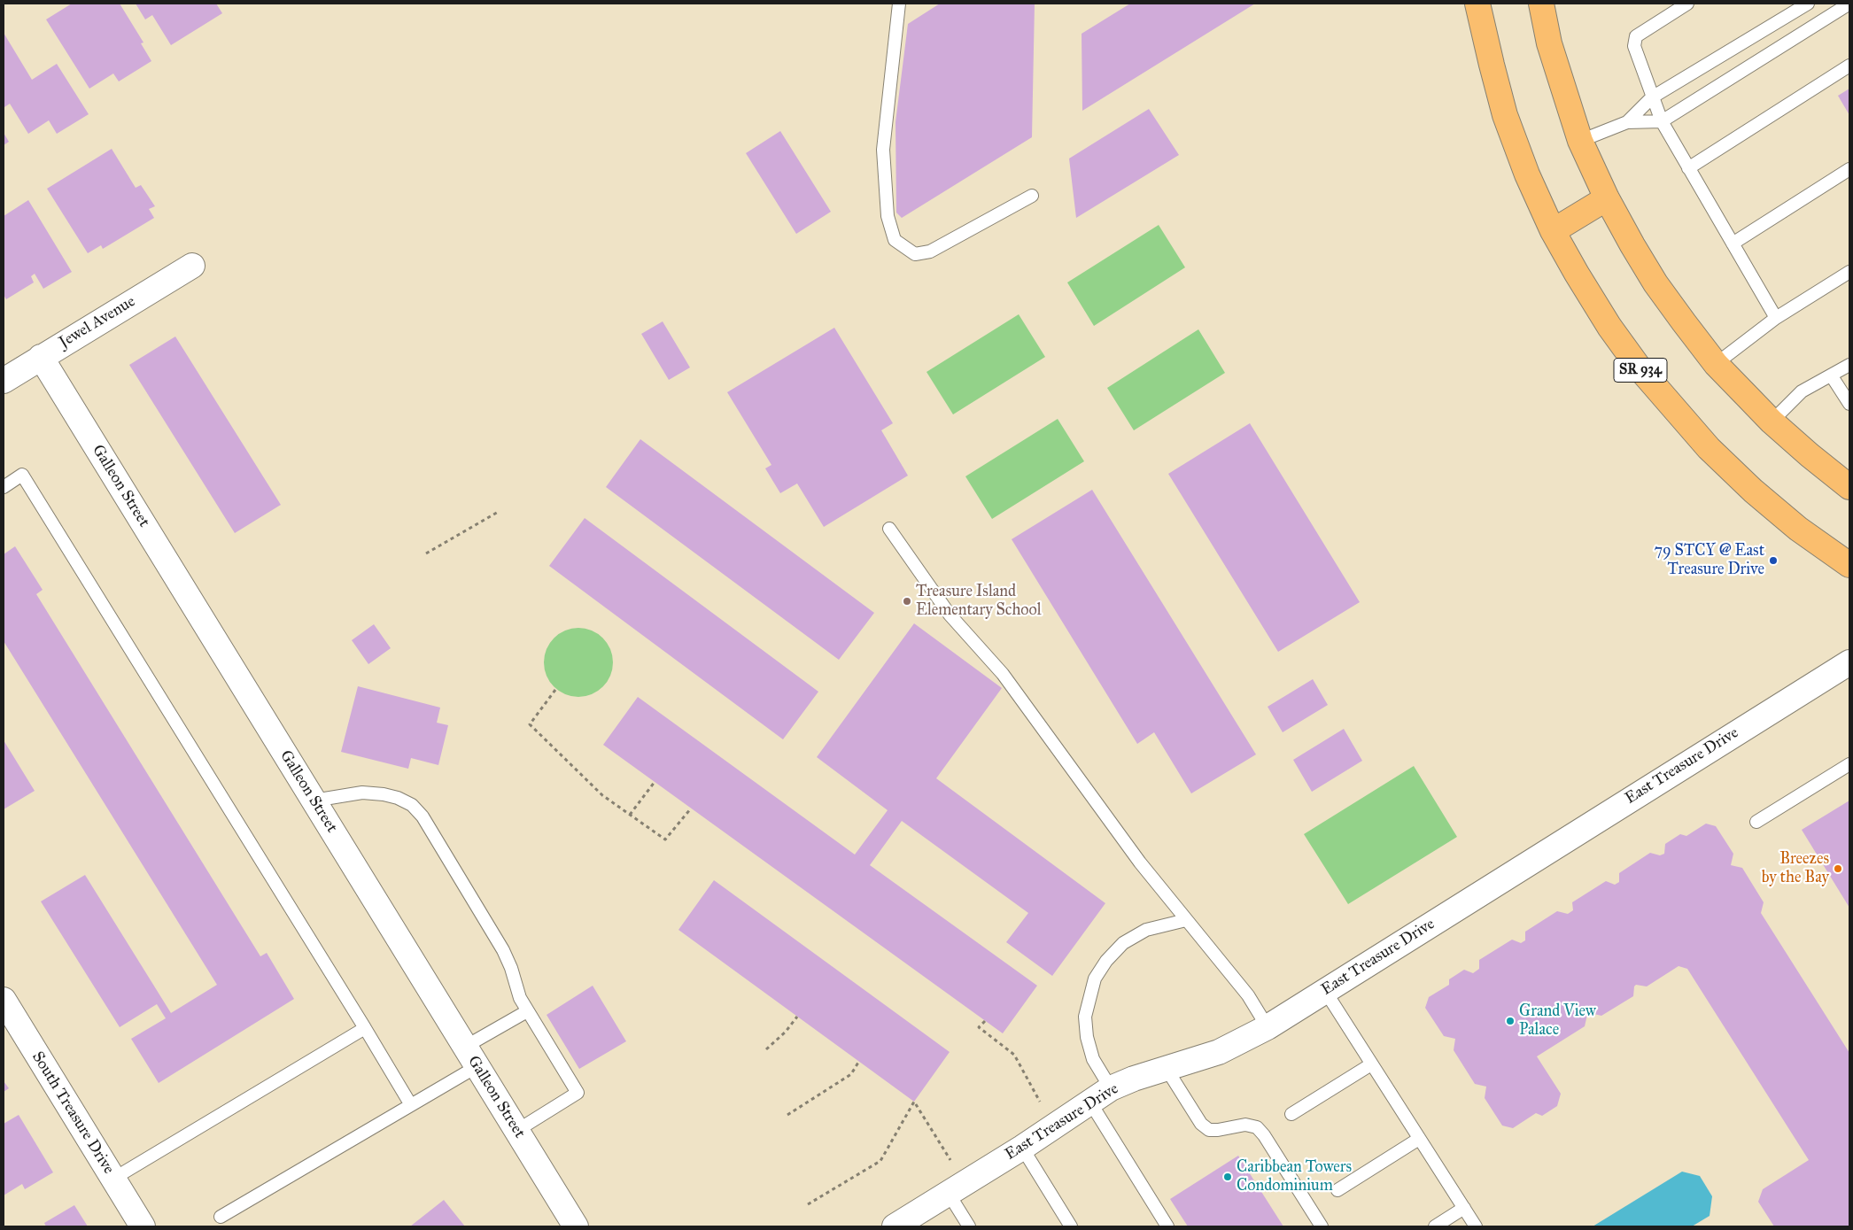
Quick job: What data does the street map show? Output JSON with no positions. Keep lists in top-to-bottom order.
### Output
{
  "streets": {
    "main road": ["SR 934"],
    "street": [
      "Jewel Avenue",
      "Galleon Street",
      "East Treasure Drive",
      "South Treasure Drive"
    ]
  },
  "crossings": [
    ["Jewel Avenue", "Galleon Street"]
  ],
  "places": [
    "79 STCY @ East Treasure Drive",
    "Treasure Island Elementary School",
    "Breezes by the Bay",
    "Grand View Palace",
    "Caribbean Towers Condominium"
  ]
}
